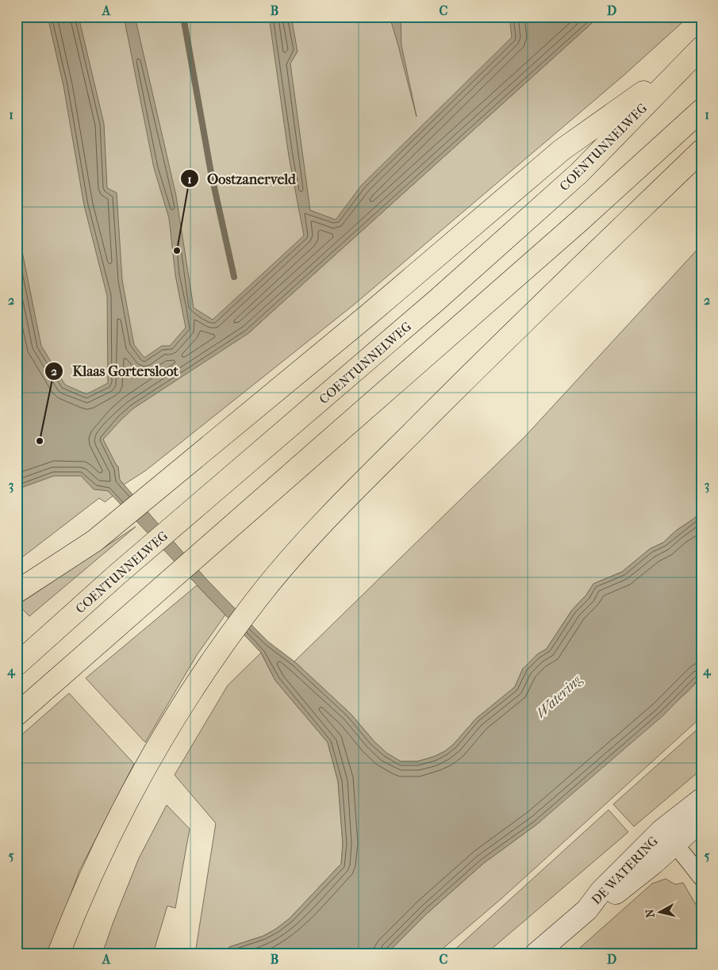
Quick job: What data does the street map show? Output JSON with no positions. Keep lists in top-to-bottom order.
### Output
{
  "streets": {
    "highway": ["COENTUNNELWEG"],
    "main road": ["DE WATERING"]
  },
  "water": ["Watering"],
  "places": ["Oostzanerveld", "Klaas Gortersloot"],
  "north": "left",
  "grid": {
    "columns": [
      "A",
      "B",
      "C",
      "D"
    ],
    "rows": [
      "1",
      "2",
      "3",
      "4",
      "5"
    ]
  }
}
